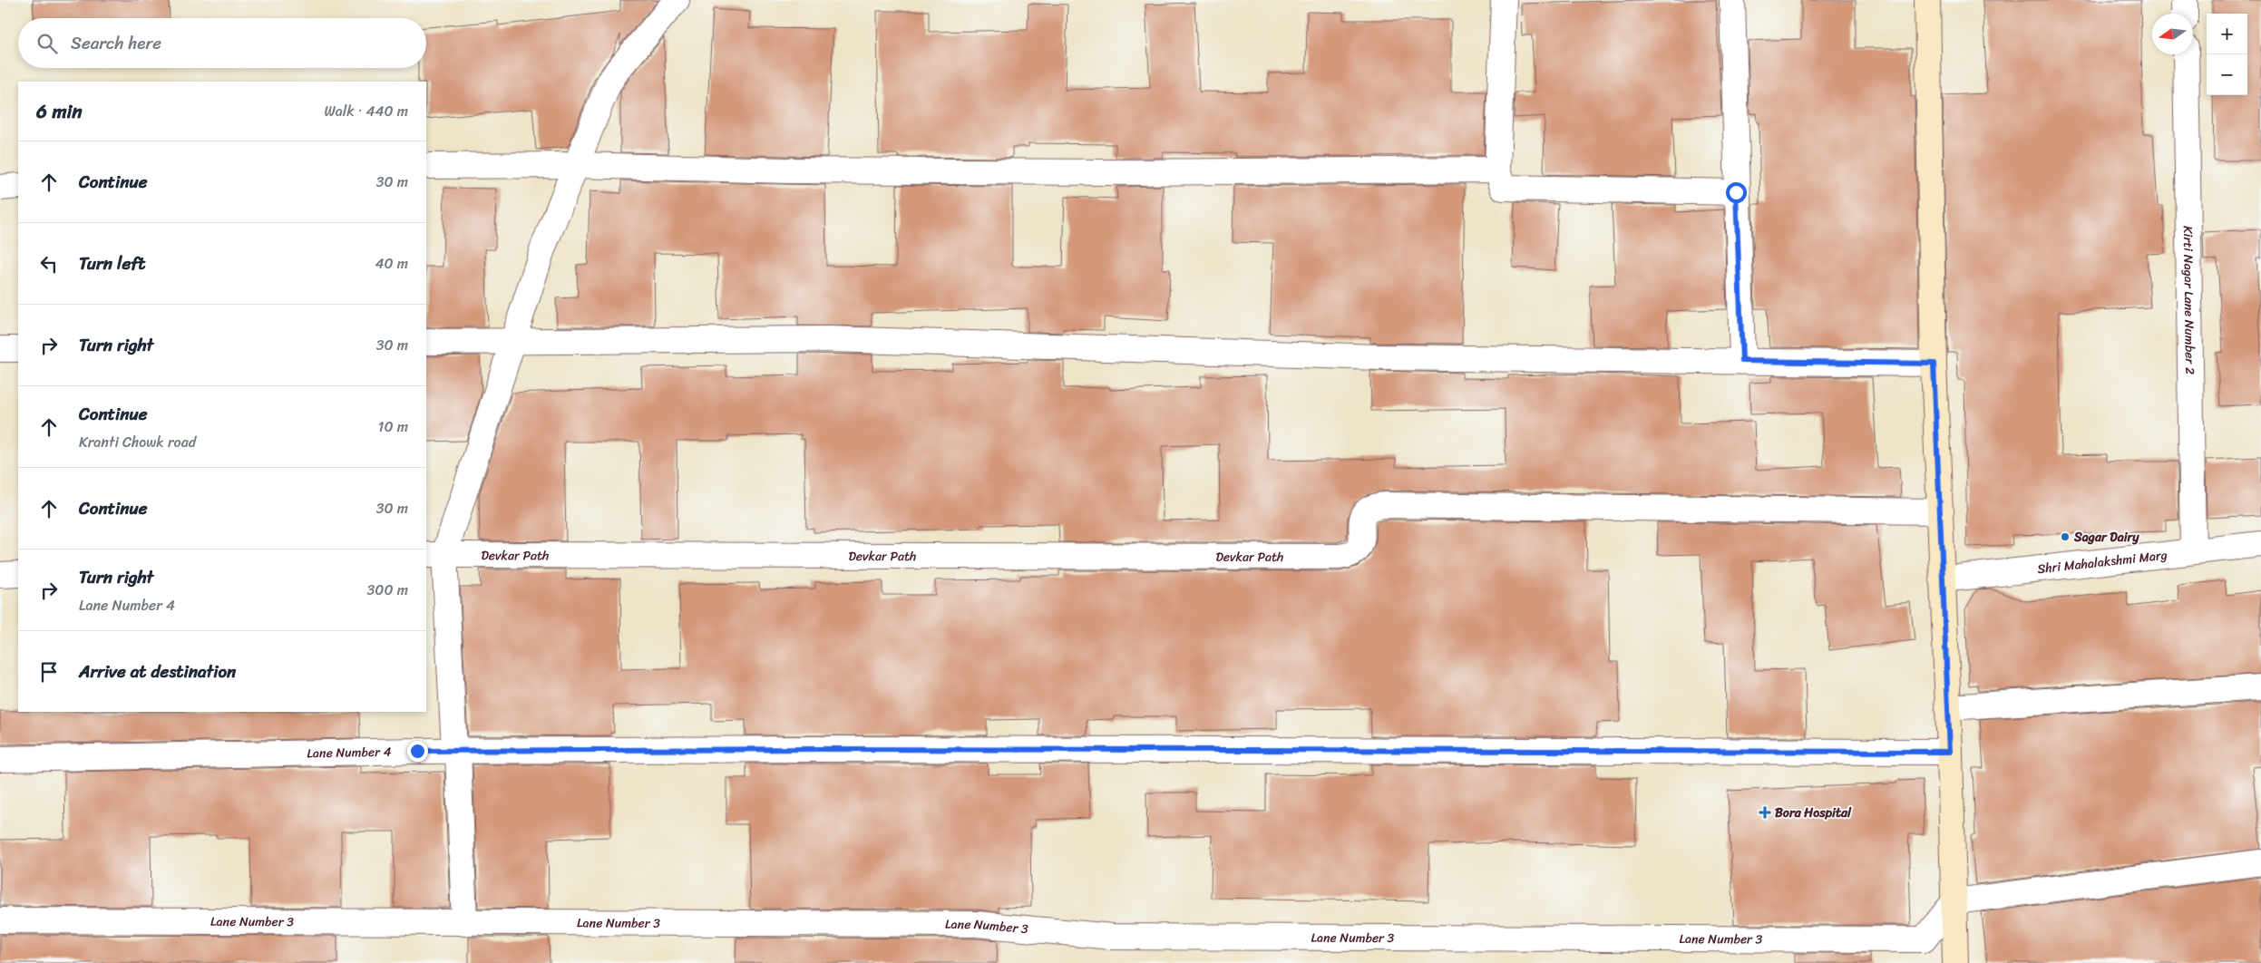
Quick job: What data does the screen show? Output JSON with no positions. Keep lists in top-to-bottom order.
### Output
{
  "streets": {
    "street": [
      "Kirti Nagar Lane Number 2",
      "Devkar Path",
      "Shri Mahalakshmi Marg",
      "Lane Number 4",
      "Lane Number 3"
    ]
  },
  "crossings": [
    ["Kirti Nagar Lane Number 2", "Shri Mahalakshmi Marg"]
  ],
  "places": {
    "other": ["Sagar Dairy"],
    "health": ["Bora Hospital"]
  },
  "north": "left",
  "page": {
    "map_buttons": ["+", "−"],
    "search": "Search here",
    "heading": ["6 min", "Walk · 440 m"],
    "list": [
      ["Continue", "30 m"],
      ["Turn left", "40 m"],
      ["Turn right", "30 m"],
      ["Continue", "Kranti Chowk road", "10 m"],
      ["Continue", "30 m"],
      ["Turn right", "Lane Number 4", "300 m"],
      "Arrive at destination"
    ]
  }
}
